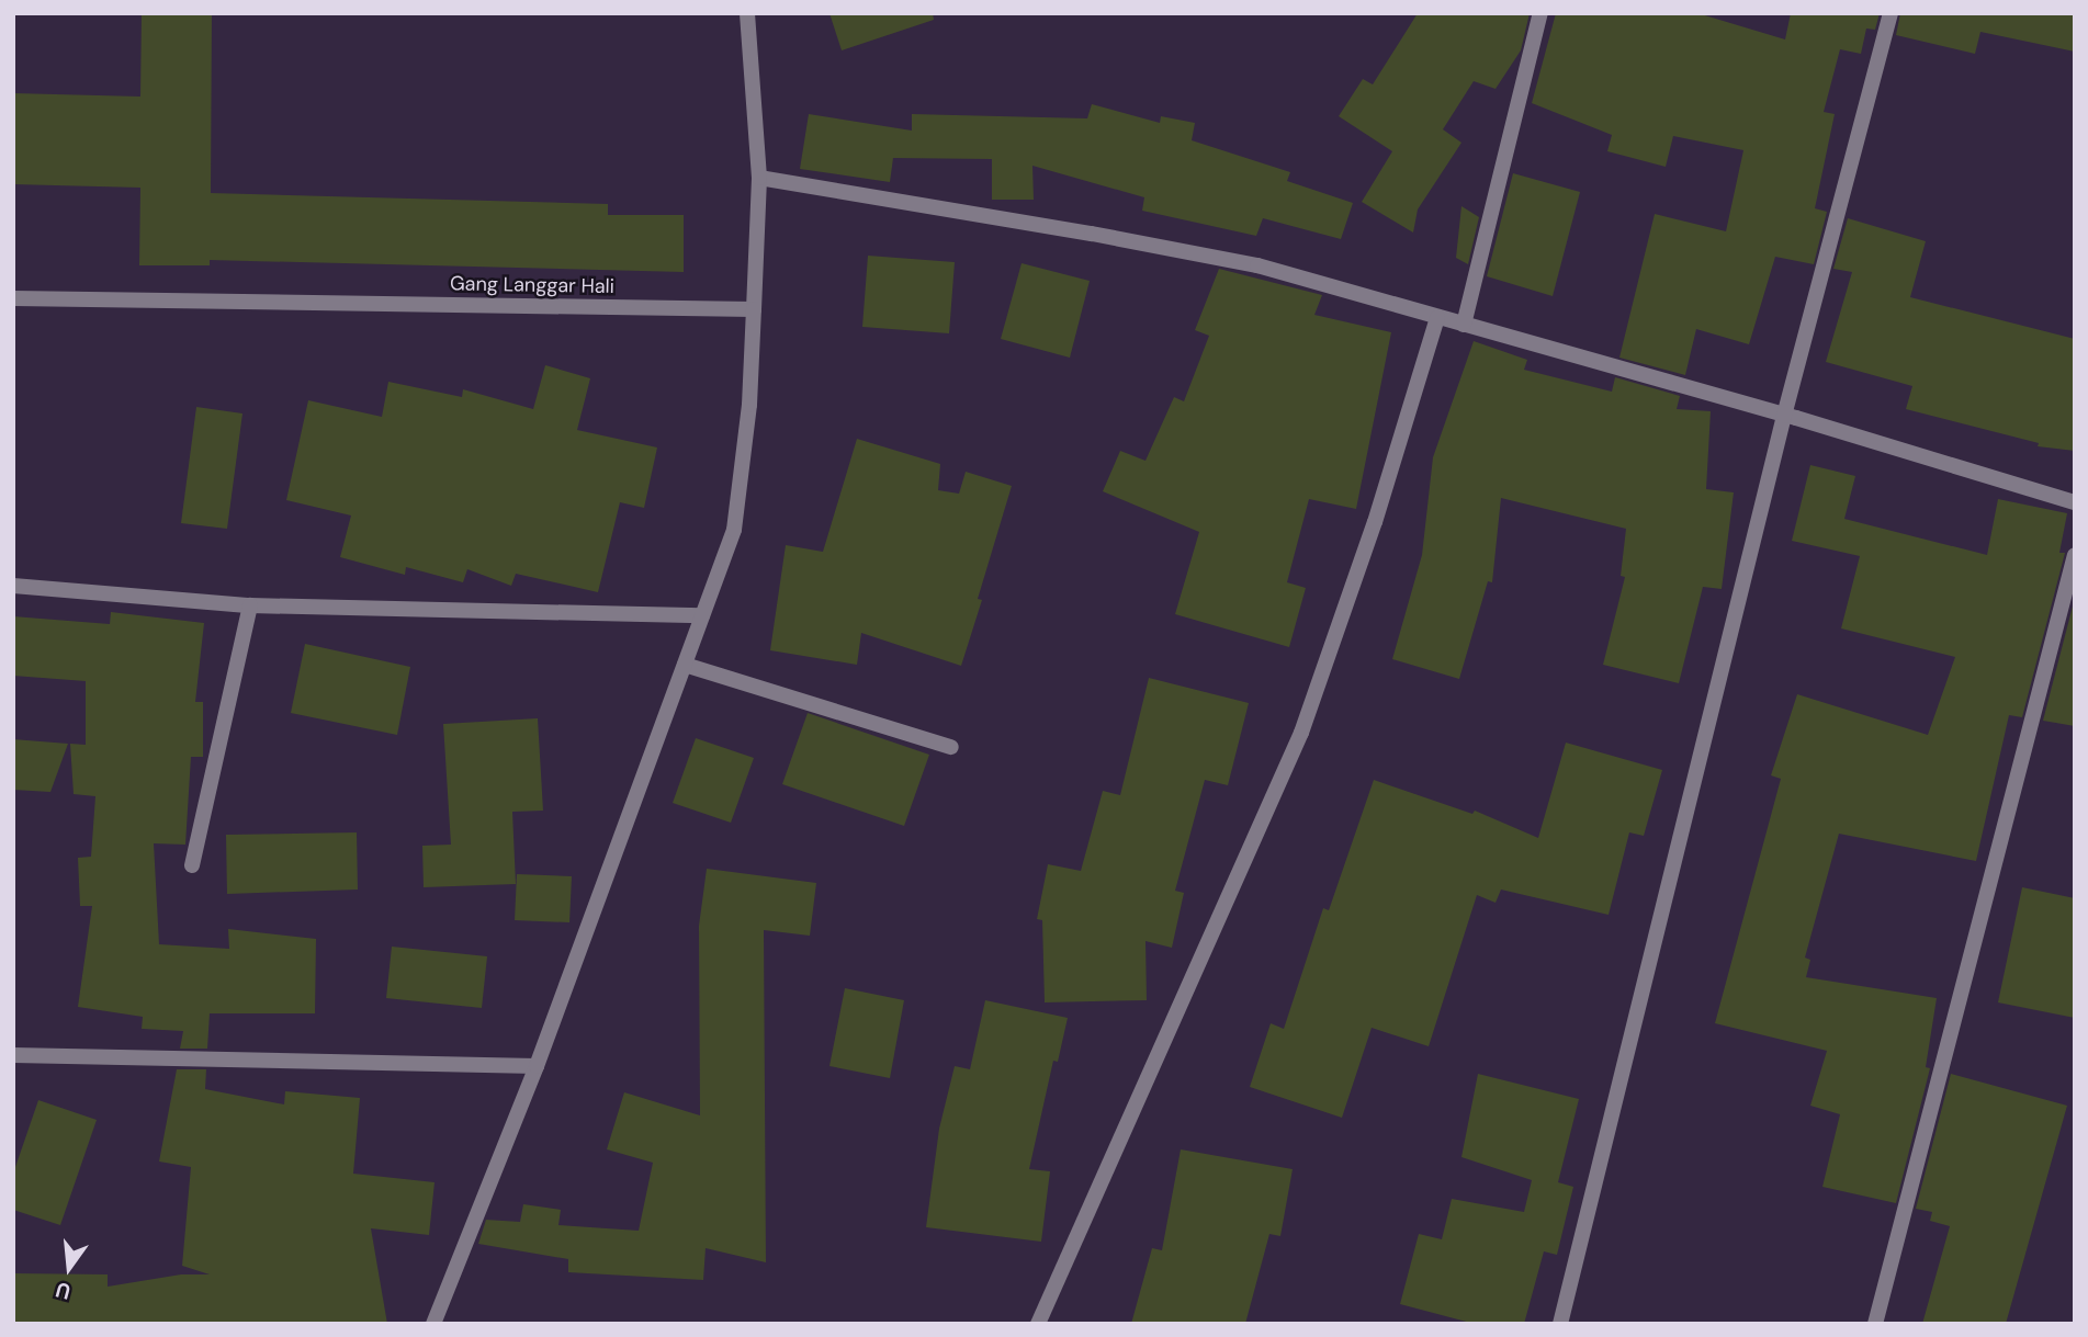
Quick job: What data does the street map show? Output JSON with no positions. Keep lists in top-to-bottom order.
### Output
{
  "streets": {
    "street": ["Gang Langgar Hali"]
  },
  "north": "bottom"
}
